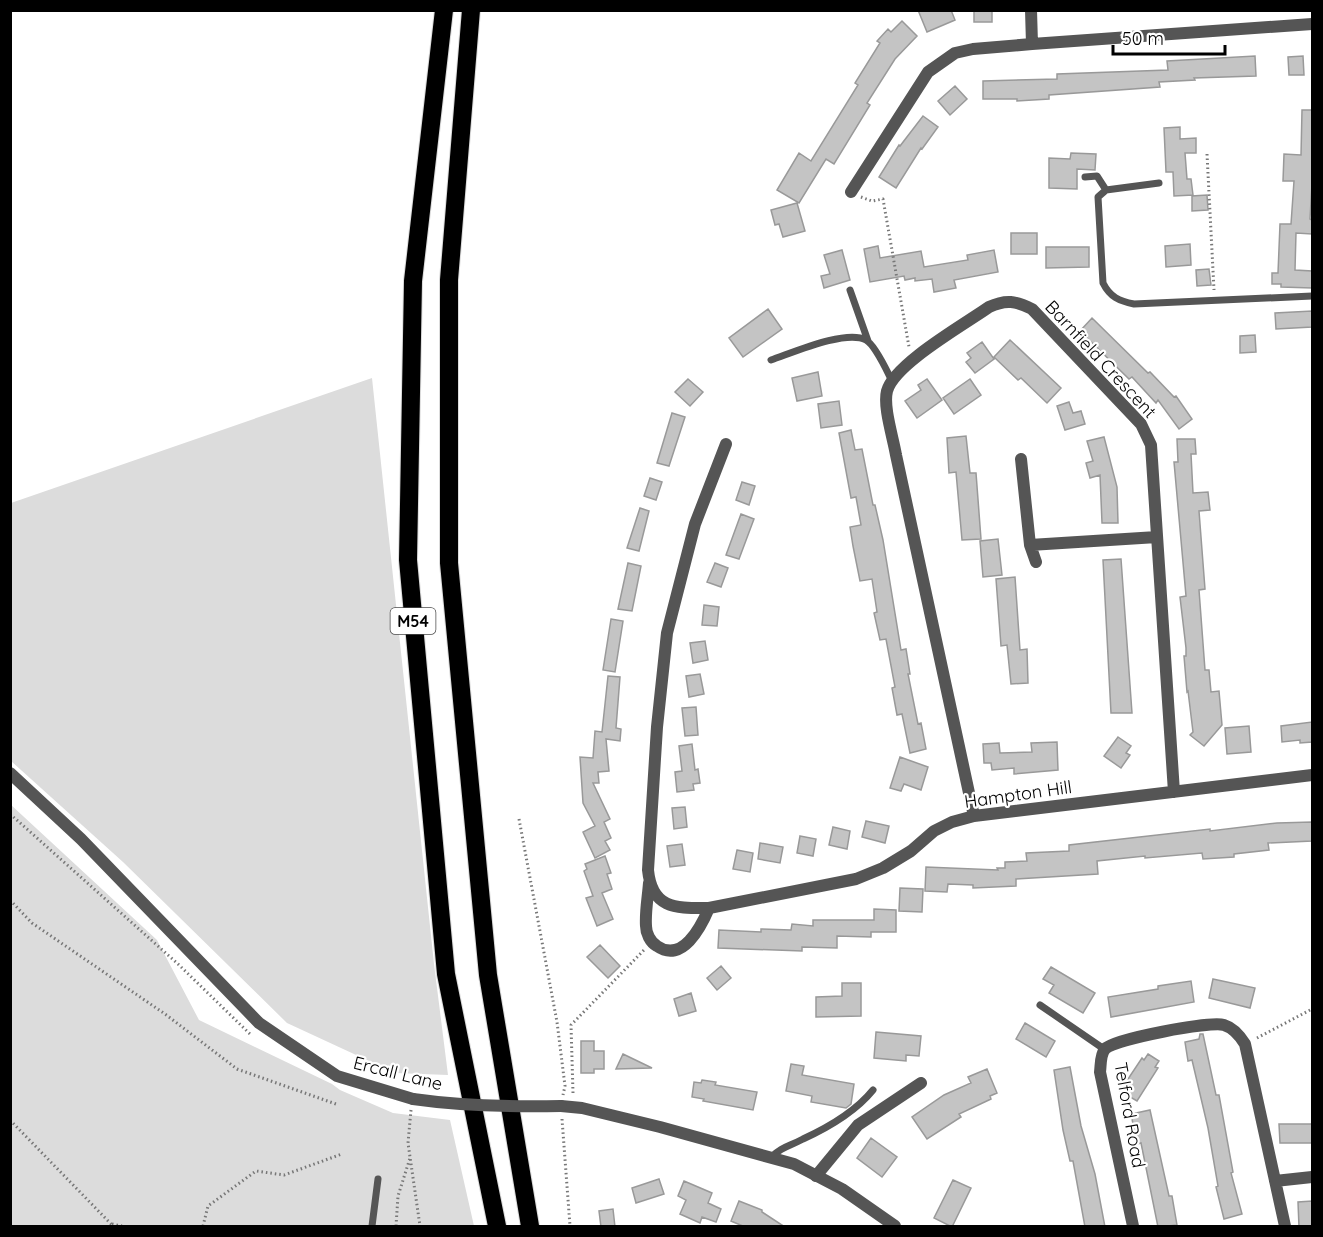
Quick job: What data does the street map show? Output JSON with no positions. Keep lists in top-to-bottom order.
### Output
{
  "streets": {
    "highway": ["M54"],
    "street": [
      "Barnfield Crescent",
      "Hampton Hill",
      "Ercall Lane",
      "Telford Road"
    ]
  },
  "crossings": [
    ["Barnfield Crescent", "Hampton Hill"]
  ],
  "scale_bar": "50 m"
}
